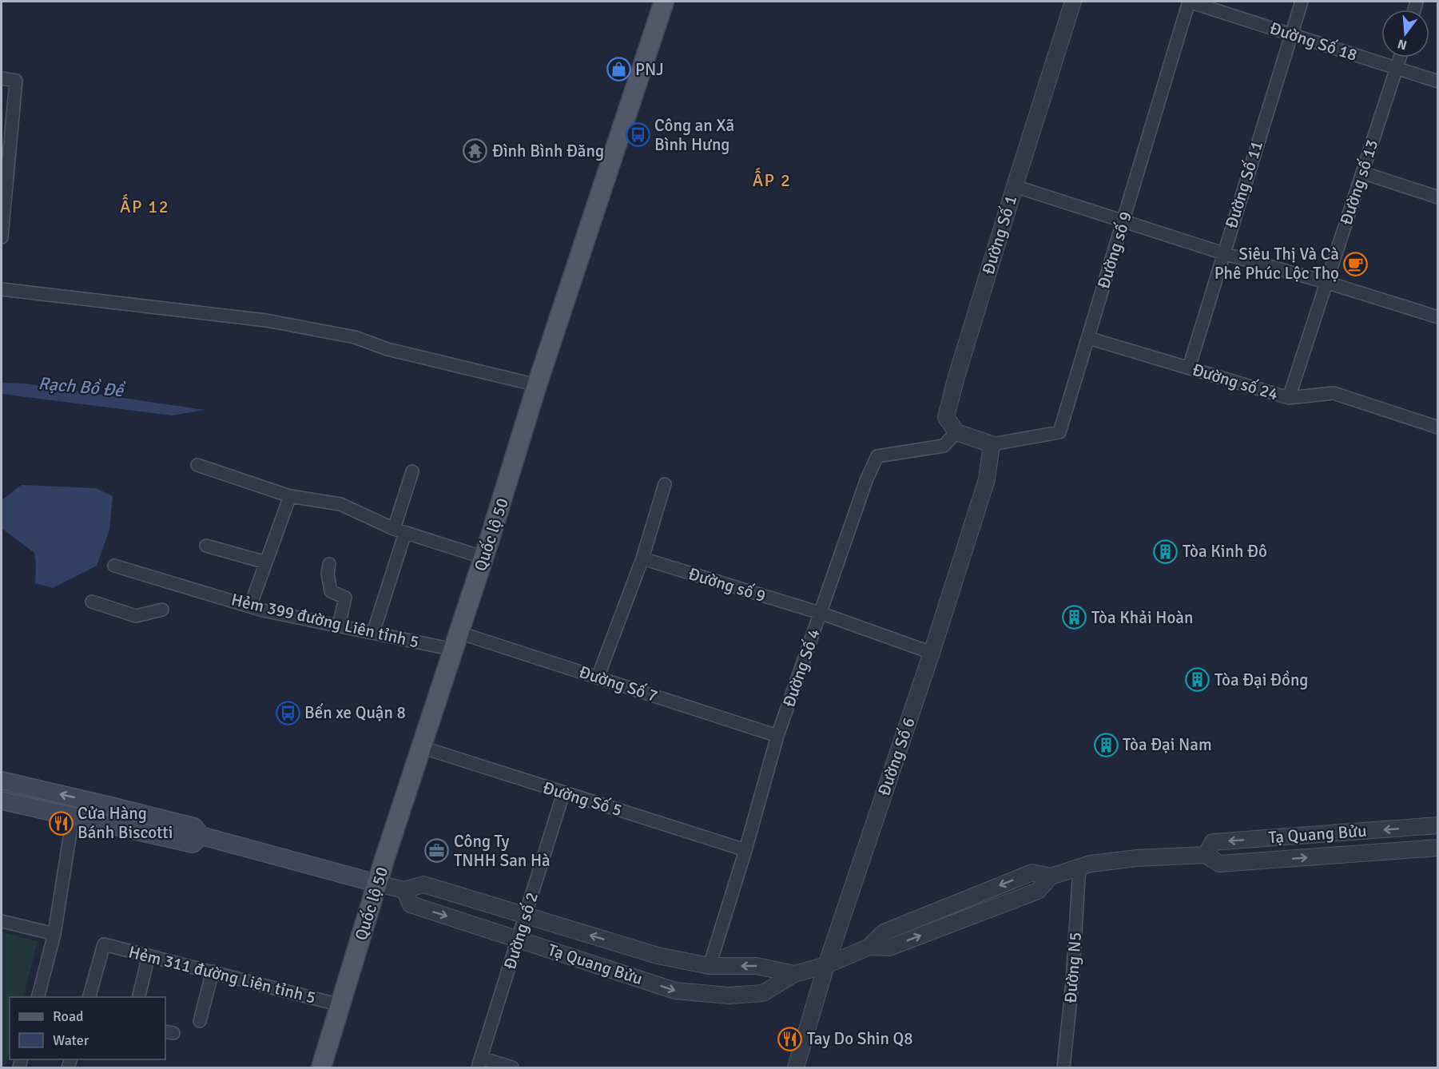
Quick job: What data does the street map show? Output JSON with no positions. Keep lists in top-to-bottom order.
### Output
{
  "streets": {
    "main road": ["Quốc lộ 50", "Tạ Quang Bửu"],
    "street": [
      "Đường Số 18",
      "Đường số 13",
      "Đường Số 11",
      "Đường Số 1",
      "Đường số 9",
      "Đường số 24",
      "Hẻm 399 đường Liên tỉnh 5",
      "Đường Số 4",
      "Đường Số 7",
      "Đường Số 6",
      "Đường Số 5",
      "Đường số 2",
      "Đường N5",
      "Hẻm 311 đường Liên tỉnh 5"
    ]
  },
  "crossings": [
    ["Đường Số 18", "Đường số 13"],
    ["Đường Số 18", "Đường Số 11"],
    ["Đường Số 18", "Đường số 9"],
    ["Đường số 13", "Đường số 24"],
    ["Đường Số 11", "Đường số 24"],
    ["Đường Số 1", "Đường Số 4"],
    ["Đường số 9", "Đường số 24"],
    ["Đường số 9", "Đường Số 4"],
    ["Đường số 9", "Đường Số 6"],
    ["Quốc lộ 50", "Hẻm 399 đường Liên tỉnh 5"],
    ["Quốc lộ 50", "Đường Số 7"],
    ["Quốc lộ 50", "Đường Số 5"],
    ["Quốc lộ 50", "Tạ Quang Bửu"],
    ["Quốc lộ 50", "Hẻm 311 đường Liên tỉnh 5"],
    ["Hẻm 399 đường Liên tỉnh 5", "Đường Số 7"],
    ["Đường Số 4", "Đường Số 7"],
    ["Đường Số 4", "Đường Số 5"],
    ["Đường Số 4", "Tạ Quang Bửu"],
    ["Đường Số 6", "Tạ Quang Bửu"],
    ["Đường Số 5", "Đường số 2"],
    ["Tạ Quang Bửu", "Đường số 2"],
    ["Tạ Quang Bửu", "Đường N5"]
  ],
  "districts": ["ẤP 2", "ẤP 12"],
  "water": ["Rạch Bồ Đề"],
  "places": {
    "shop": ["PNJ"],
    "bus stop": ["Công an Xã Bình Hưng", "Bến xe Quận 8"],
    "temple": ["Đình Bình Đăng"],
    "cafe": ["Siêu Thị Và Cà Phê Phúc Lộc Thọ"],
    "building": [
      "Tòa Kinh Đô",
      "Tòa Khải Hoàn",
      "Tòa Đại Đồng",
      "Tòa Đại Nam"
    ],
    "restaurant": ["Cửa Hàng Bánh Biscotti", "Tay Do Shin Q8"],
    "office": ["Công Ty TNHH San Hà"]
  },
  "legend": ["Road", "Water"],
  "north": "bottom"
}
